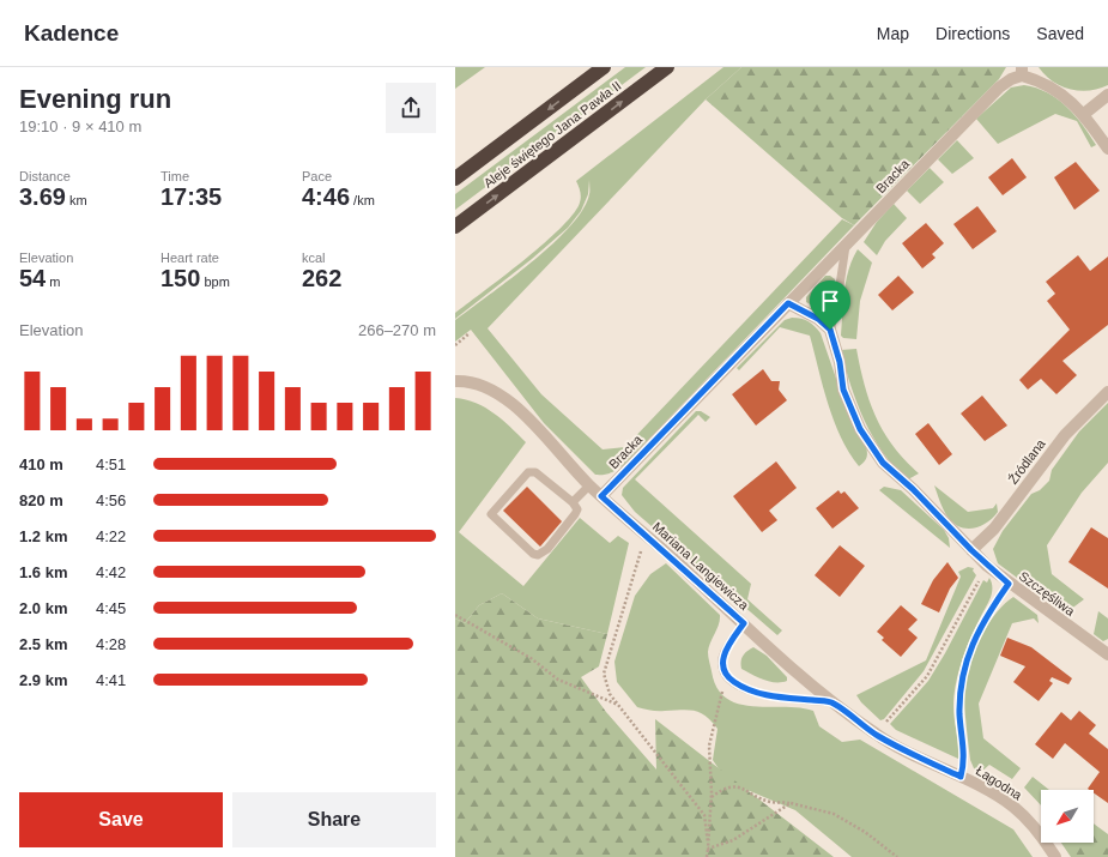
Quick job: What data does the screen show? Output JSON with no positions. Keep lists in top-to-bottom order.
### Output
{
  "streets": {
    "highway": ["Aleje świętego Jana Pawła II"],
    "street": [
      "Bracka",
      "Źródlana",
      "Mariana Langiewicza",
      "Szczęśliwa",
      "Łagodna"
    ]
  },
  "crossings": [
    ["Bracka", "Mariana Langiewicza"],
    ["Źródlana", "Szczęśliwa"],
    ["Mariana Langiewicza", "Łagodna"]
  ],
  "north": "bottom left",
  "page": {
    "header": "Kadence",
    "nav": ["Map", "Directions", "Saved"],
    "heading": ["Evening run", "19:10 · 9 × 410 m"],
    "stats": [
      ["Distance", "3.69 km"],
      ["Time", "17:35"],
      ["Pace", "4:46 /km"],
      ["Elevation", "54 m"],
      ["Heart rate", "150 bpm"],
      ["kcal", "262"]
    ],
    "chart": ["Elevation", "266–270 m"],
    "list": [
      {
        "name": "410 m",
        "note": "4:51"
      },
      {
        "name": "820 m",
        "note": "4:56"
      },
      {
        "name": "1.2 km",
        "note": "4:22"
      },
      {
        "name": "1.6 km",
        "note": "4:42"
      },
      {
        "name": "2.0 km",
        "note": "4:45"
      },
      {
        "name": "2.5 km",
        "note": "4:28"
      },
      {
        "name": "2.9 km",
        "note": "4:41"
      }
    ],
    "buttons": ["Save", "Share"]
  }
}
